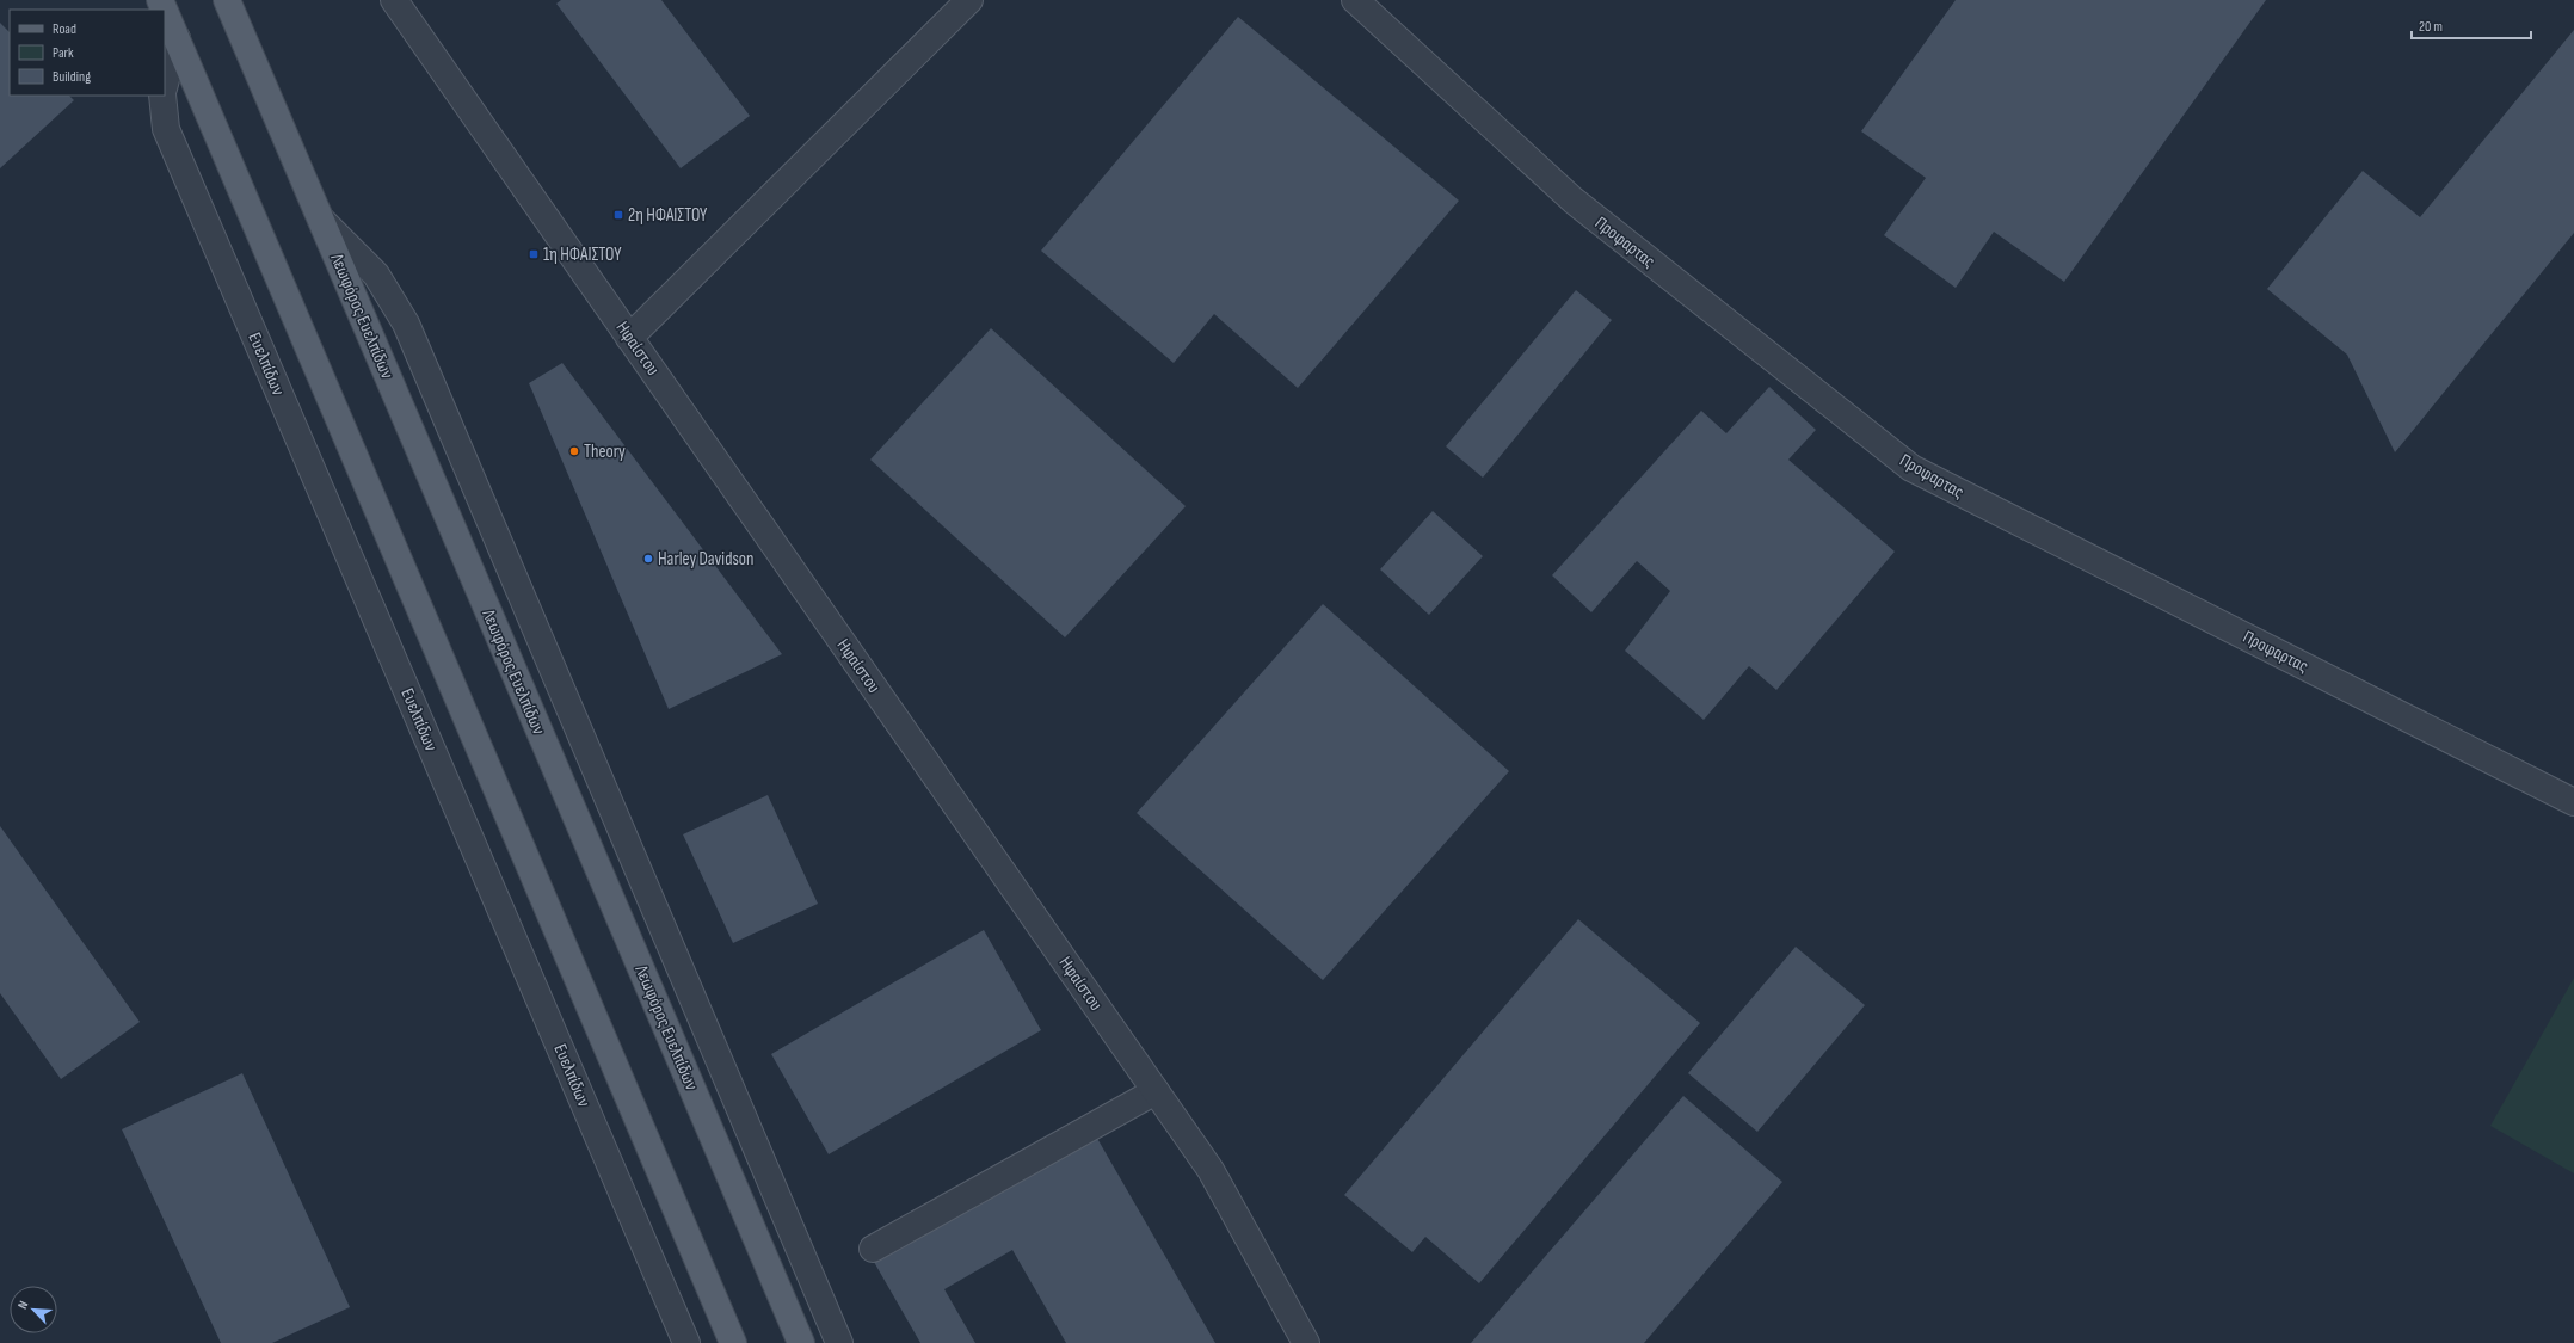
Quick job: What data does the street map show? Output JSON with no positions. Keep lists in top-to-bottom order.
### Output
{
  "streets": {
    "main road": ["Λεωφόρος Ευελπίδων"],
    "street": ["Προφαρτας", "Ηφαίστου", "Ευελπίδων"]
  },
  "places": {
    "transit": ["2η ΗΦΑΙΣΤΟΥ", "1η ΗΦΑΙΣΤΟΥ"],
    "other": ["Theory", "Harley Davidson"]
  },
  "legend": ["Road", "Park", "Building"],
  "scale_bar": "20 m",
  "north": "top left"
}
